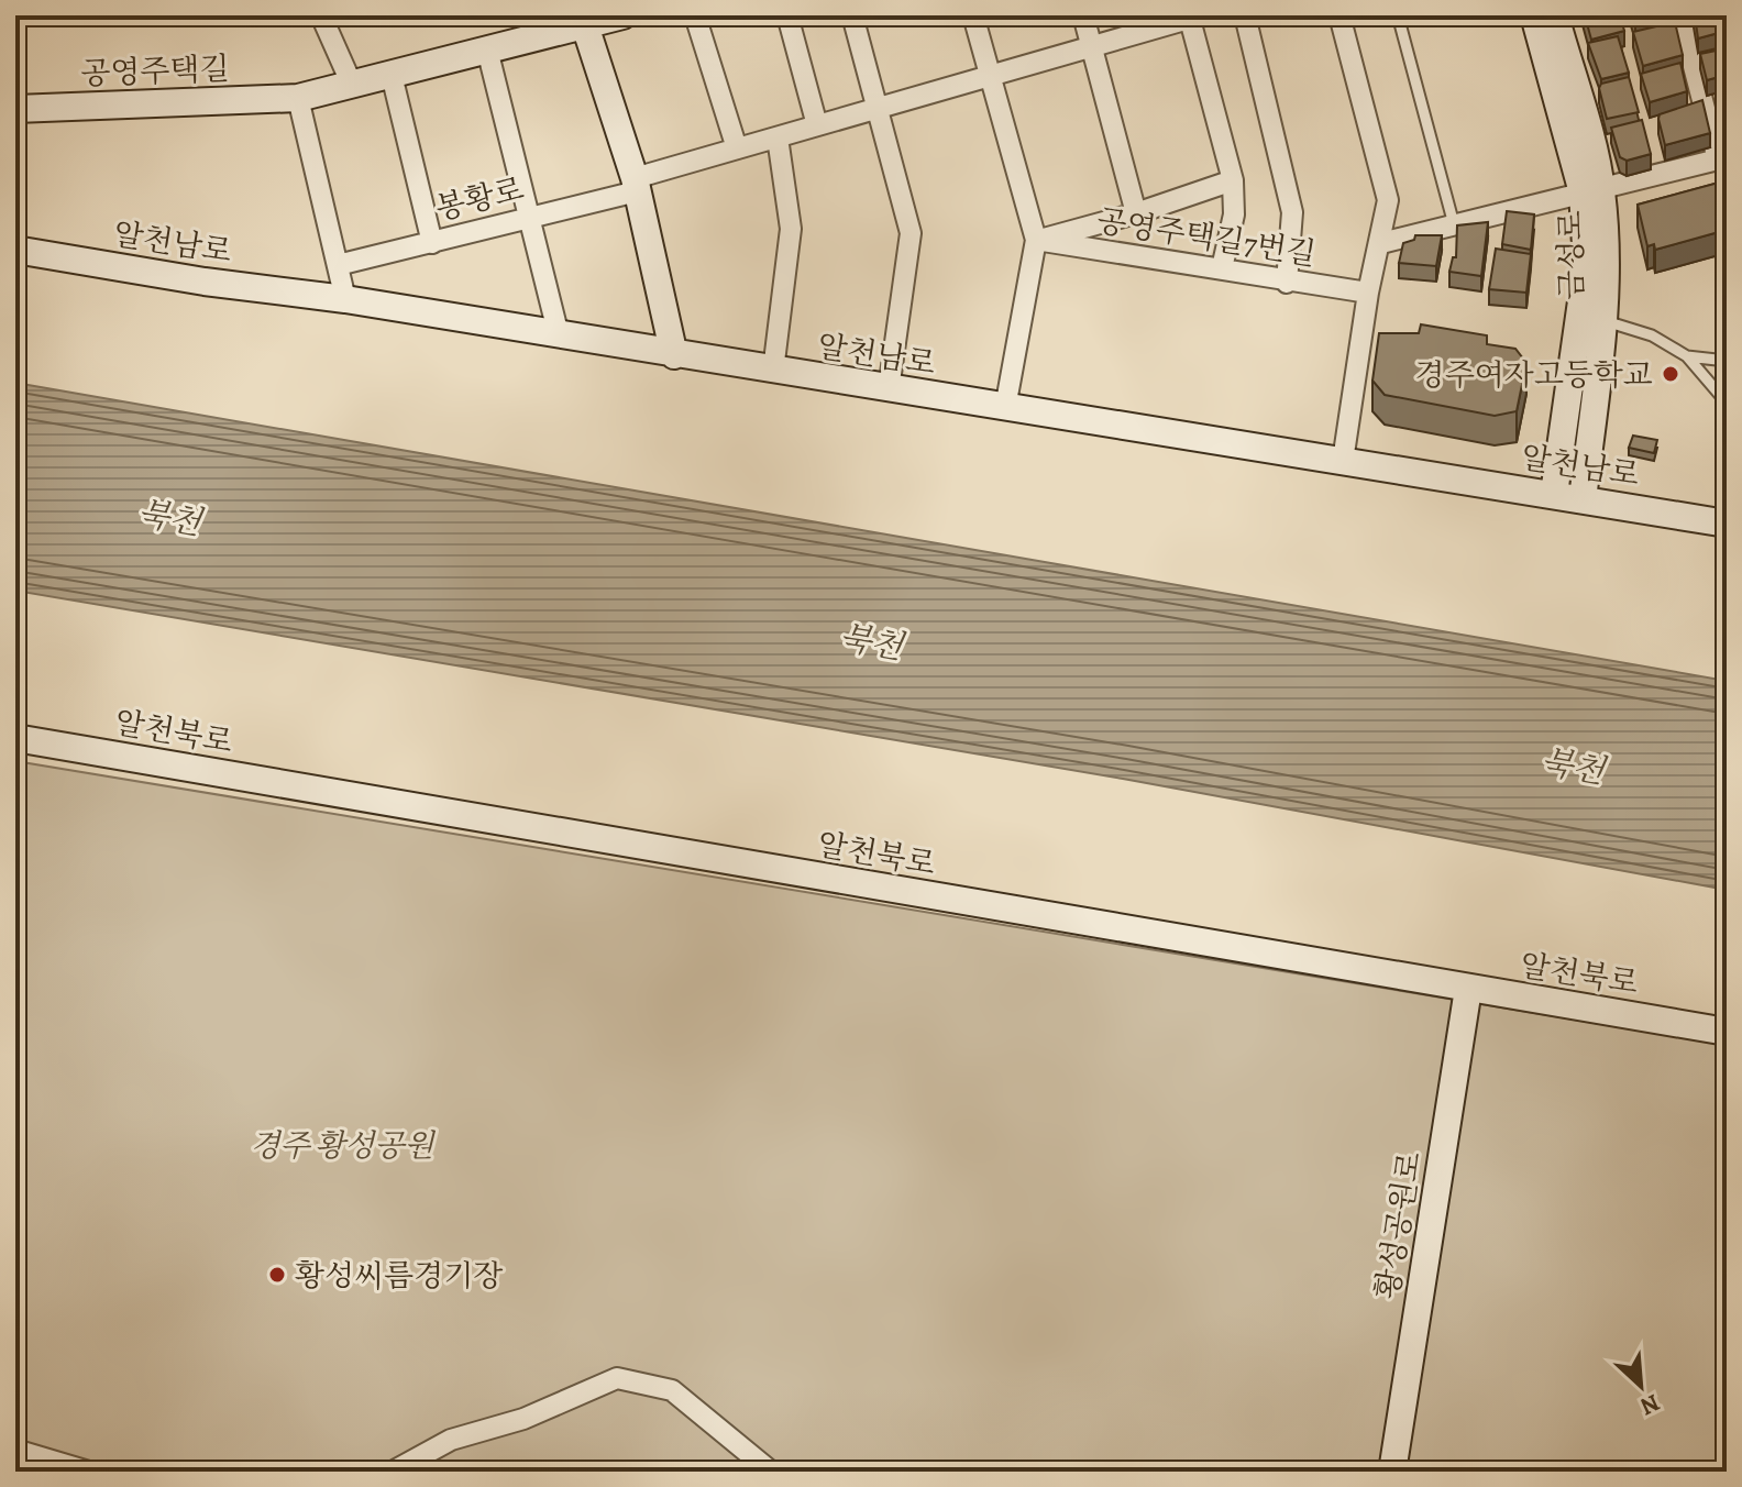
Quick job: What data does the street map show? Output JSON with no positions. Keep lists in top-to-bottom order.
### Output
{
  "streets": {
    "street": [
      "공영주택길",
      "봉황로",
      "공영주택길7번길",
      "알천남로",
      "금성로",
      "알천북로",
      "황성공원로"
    ]
  },
  "crossings": [
    ["알천남로", "금성로"],
    ["알천북로", "황성공원로"]
  ],
  "water": ["북천"],
  "parks": ["경주 황성공원"],
  "places": ["경주여자고등학교", "황성씨름경기장"],
  "north": "bottom right"
}
